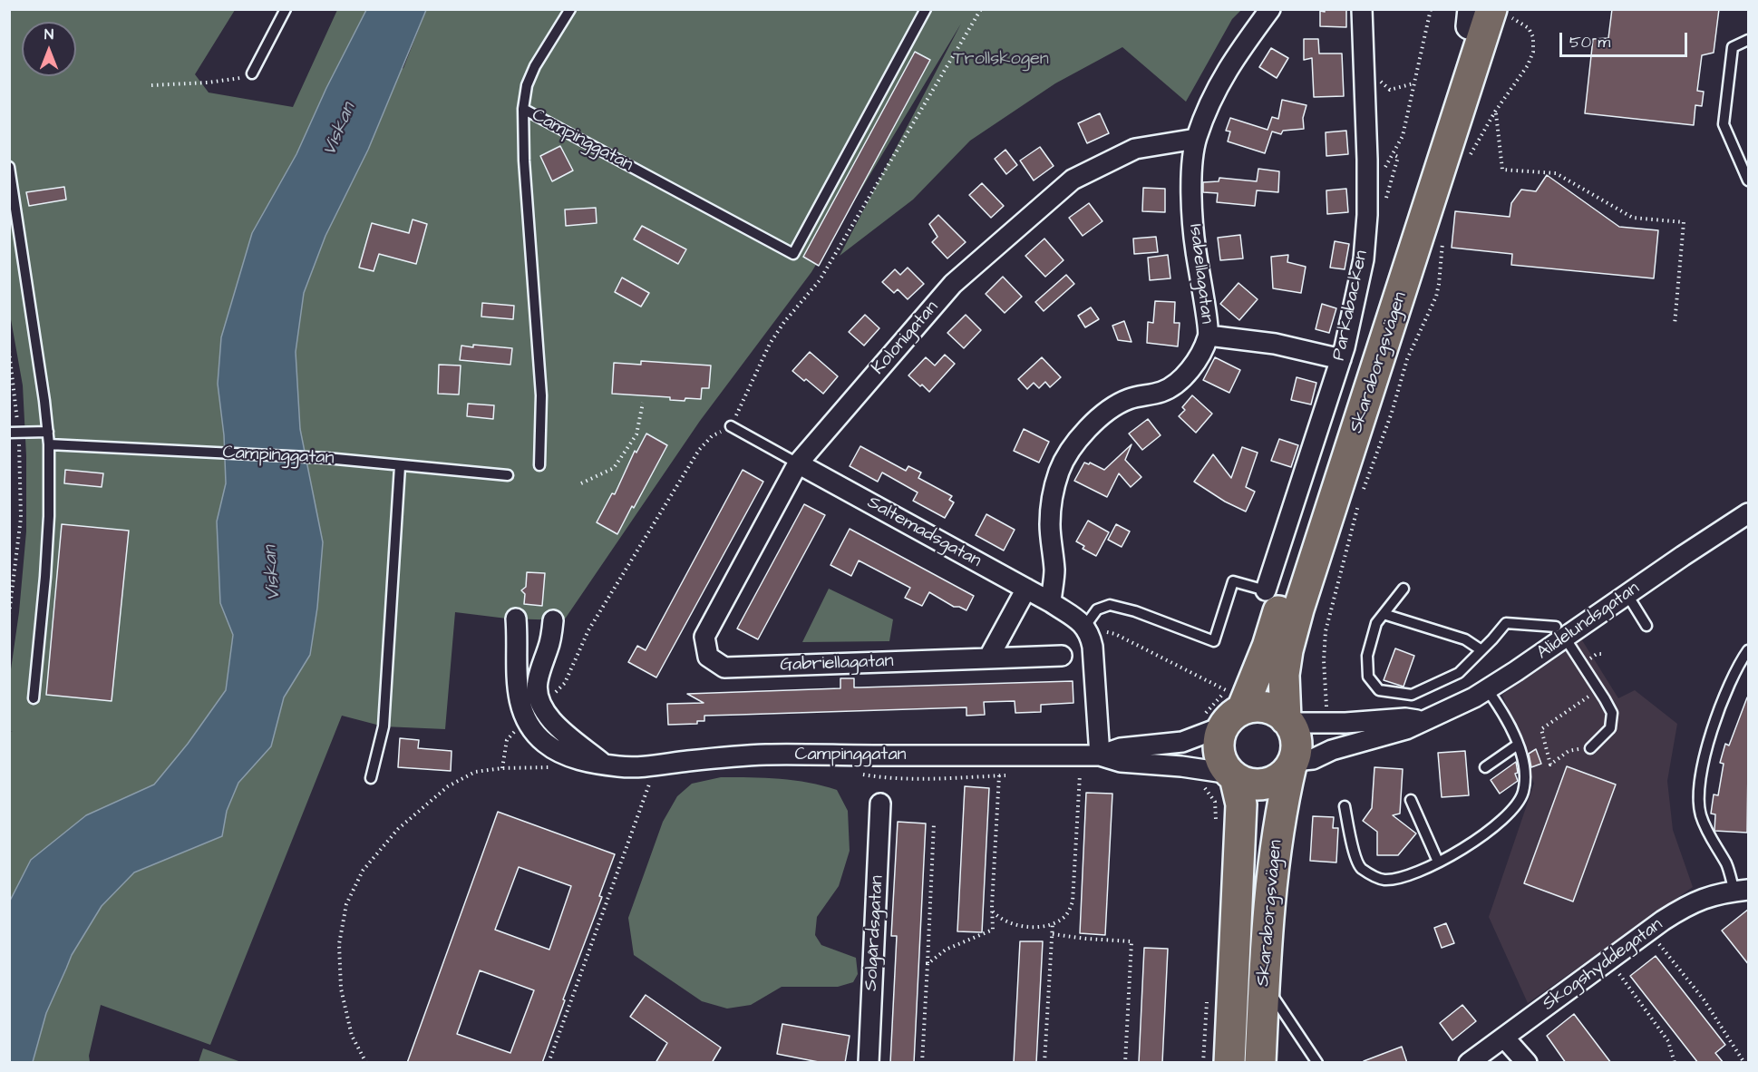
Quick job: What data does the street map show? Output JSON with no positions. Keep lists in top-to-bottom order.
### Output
{
  "streets": {
    "main road": ["Skaraborgsvägen"],
    "street": [
      "Campinggatan",
      "Isabellagatan",
      "Parkabacken",
      "Kolonigatan",
      "Saltemadsgatan",
      "Alidelundsgatan",
      "Gabriellagatan",
      "Solgårdsgatan",
      "Skogshyddegatan"
    ]
  },
  "crossings": [
    ["Campinggatan", "Skaraborgsvägen"],
    ["Campinggatan", "Alidelundsgatan"],
    ["Isabellagatan", "Kolonigatan"],
    ["Isabellagatan", "Saltemadsgatan"],
    ["Kolonigatan", "Saltemadsgatan"],
    ["Kolonigatan", "Gabriellagatan"],
    ["Skaraborgsvägen", "Alidelundsgatan"]
  ],
  "water": ["Viskan"],
  "parks": ["Trollskogen"],
  "scale_bar": "50 m",
  "north": "top"
}
